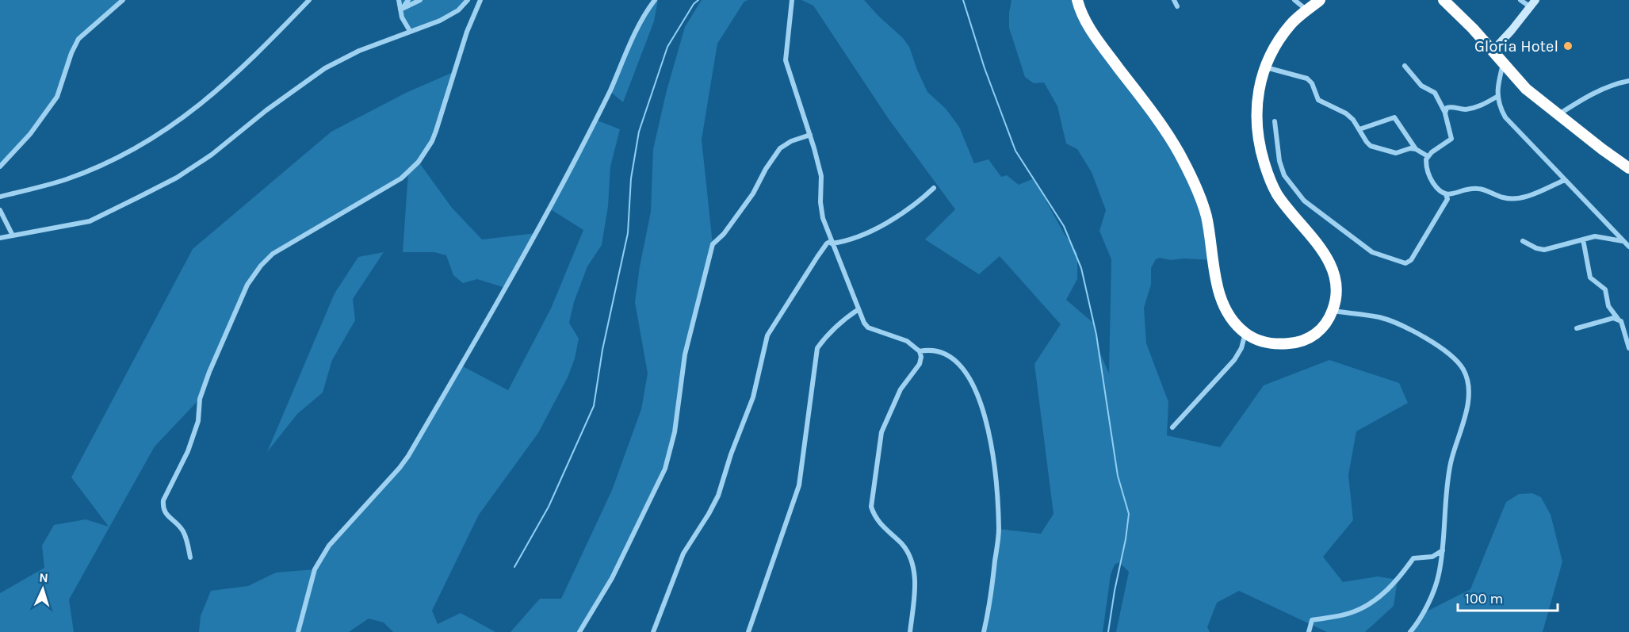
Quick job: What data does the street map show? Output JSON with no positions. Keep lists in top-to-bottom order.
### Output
{
  "places": ["Gloria Hotel"],
  "scale_bar": "100 m",
  "north": "top"
}
